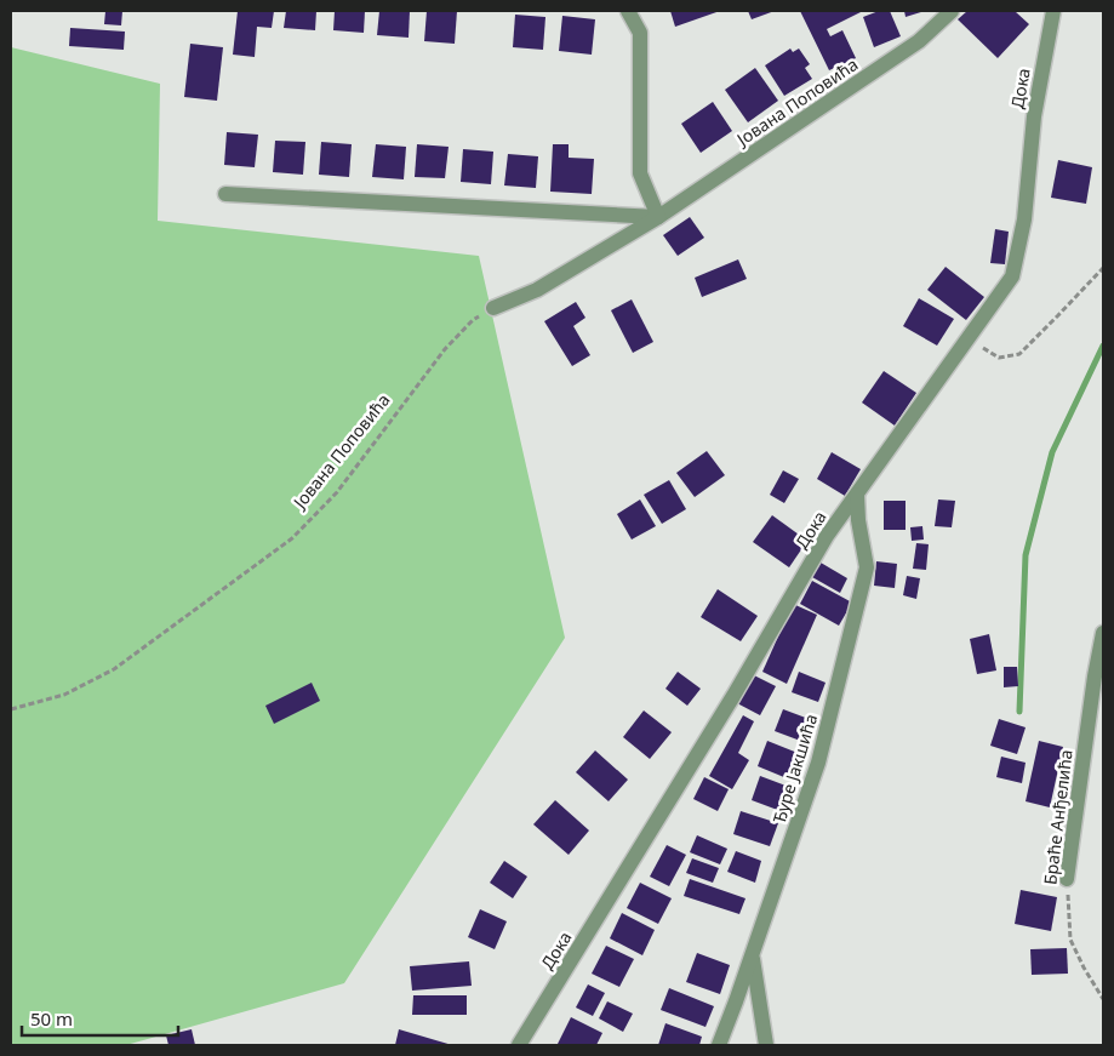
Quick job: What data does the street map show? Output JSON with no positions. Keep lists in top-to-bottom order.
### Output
{
  "streets": {
    "street": [
      "Дока",
      "Јована Поповића",
      "Ђуре Јакшића",
      "Браће Анђелића"
    ]
  },
  "crossings": [
    ["Дока", "Ђуре Јакшића"]
  ],
  "scale_bar": "50 m"
}
